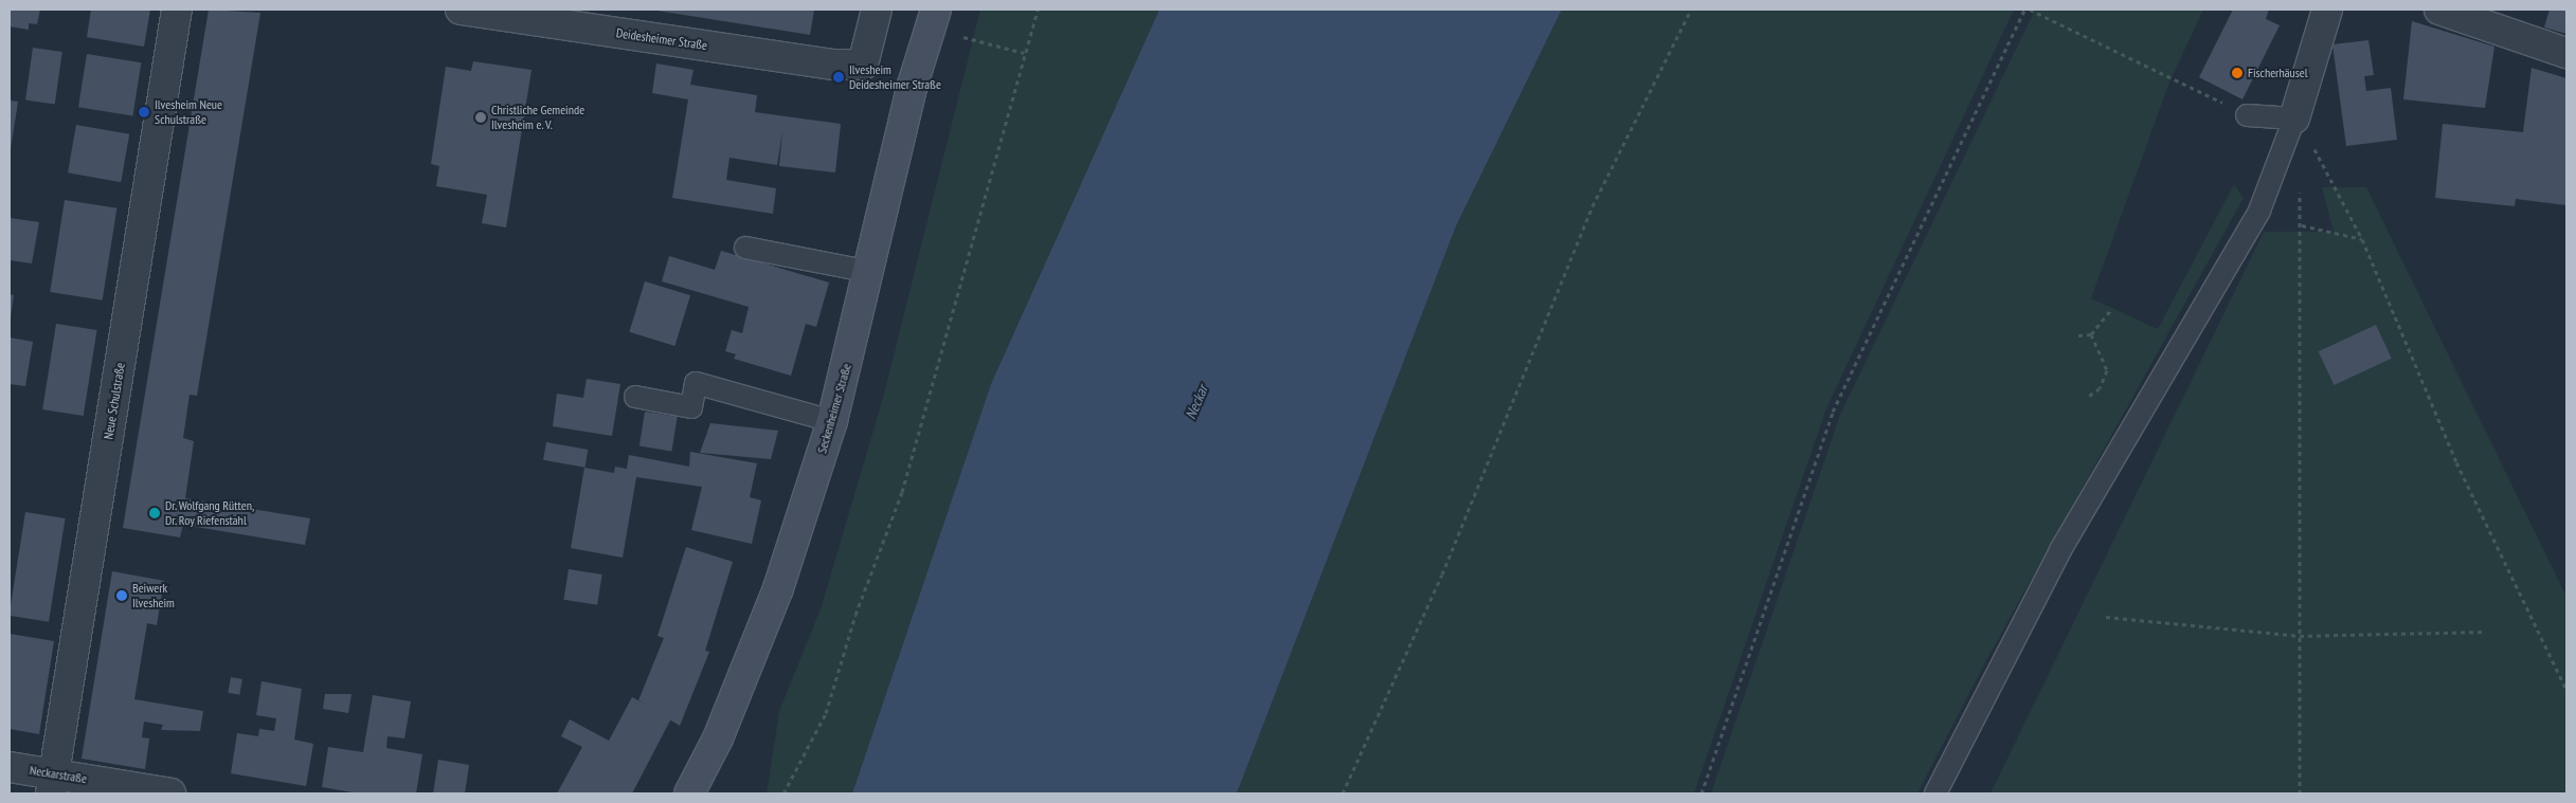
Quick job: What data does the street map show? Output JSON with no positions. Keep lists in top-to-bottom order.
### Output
{
  "streets": {
    "main road": ["Seckenheimer Straße"],
    "street": ["Deidesheimer Straße", "Neue Schulstraße", "Neckarstraße"]
  },
  "crossings": [
    ["Neue Schulstraße", "Neckarstraße"]
  ],
  "water": ["Neckar"],
  "places": [
    "Fischerhäusel",
    "Ilvesheim Deidesheimer Straße",
    "Ilvesheim Neue Schulstraße",
    "Christliche Gemeinde Ilvesheim e. V.",
    "Dr. Wolfgang Rütten, Dr. Roy Riefenstahl",
    "Beiwerk Ilvesheim"
  ]
}
